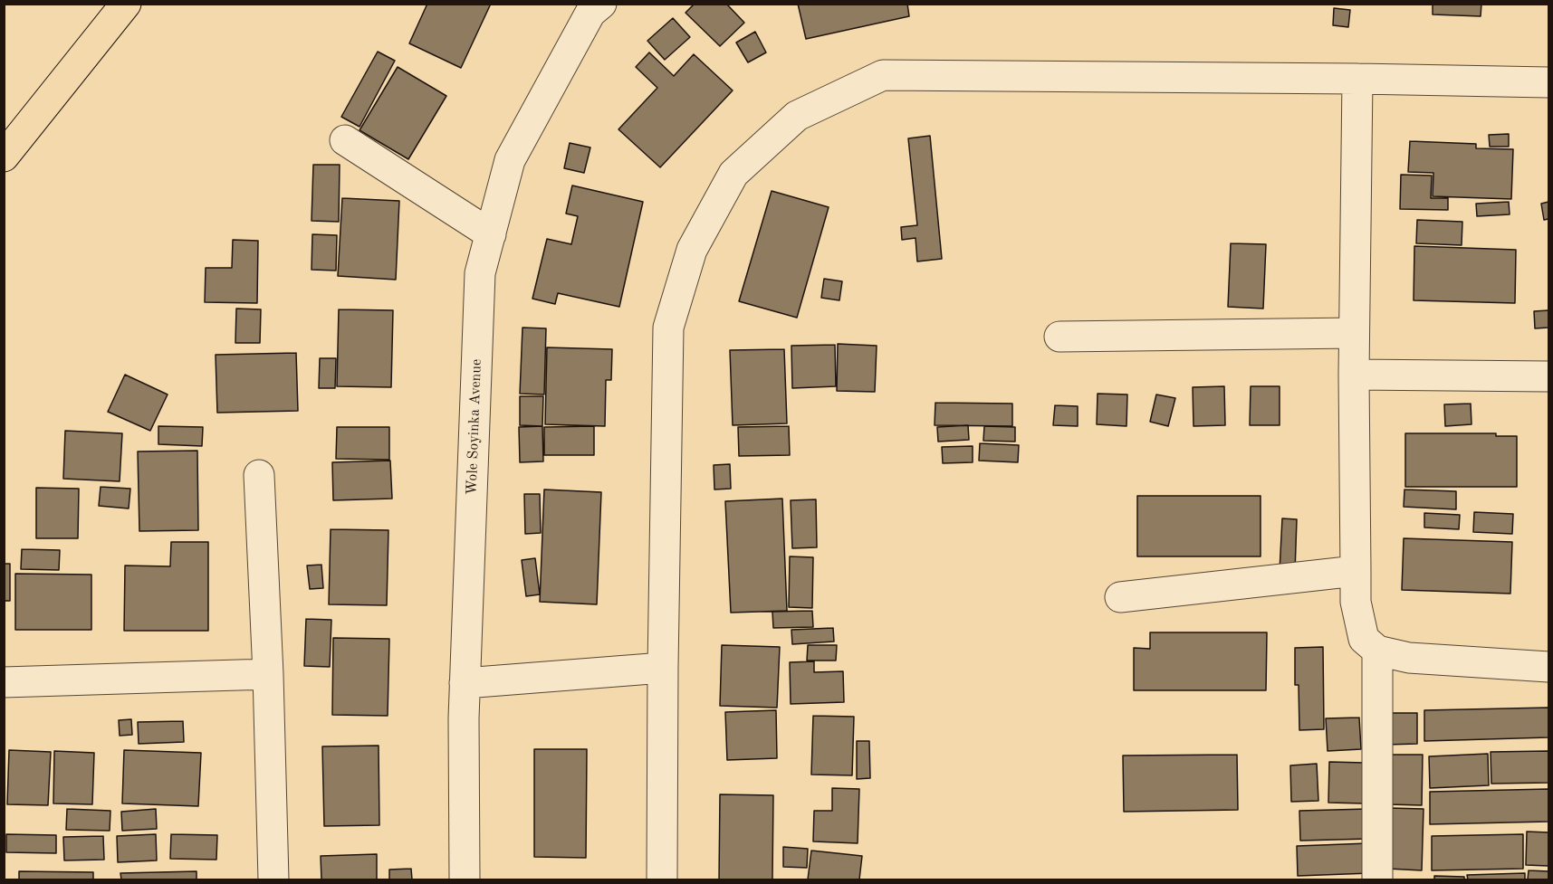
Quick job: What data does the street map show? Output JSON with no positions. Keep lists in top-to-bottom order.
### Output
{
  "streets": {
    "street": ["Wole Soyinka Avenue"]
  }
}
